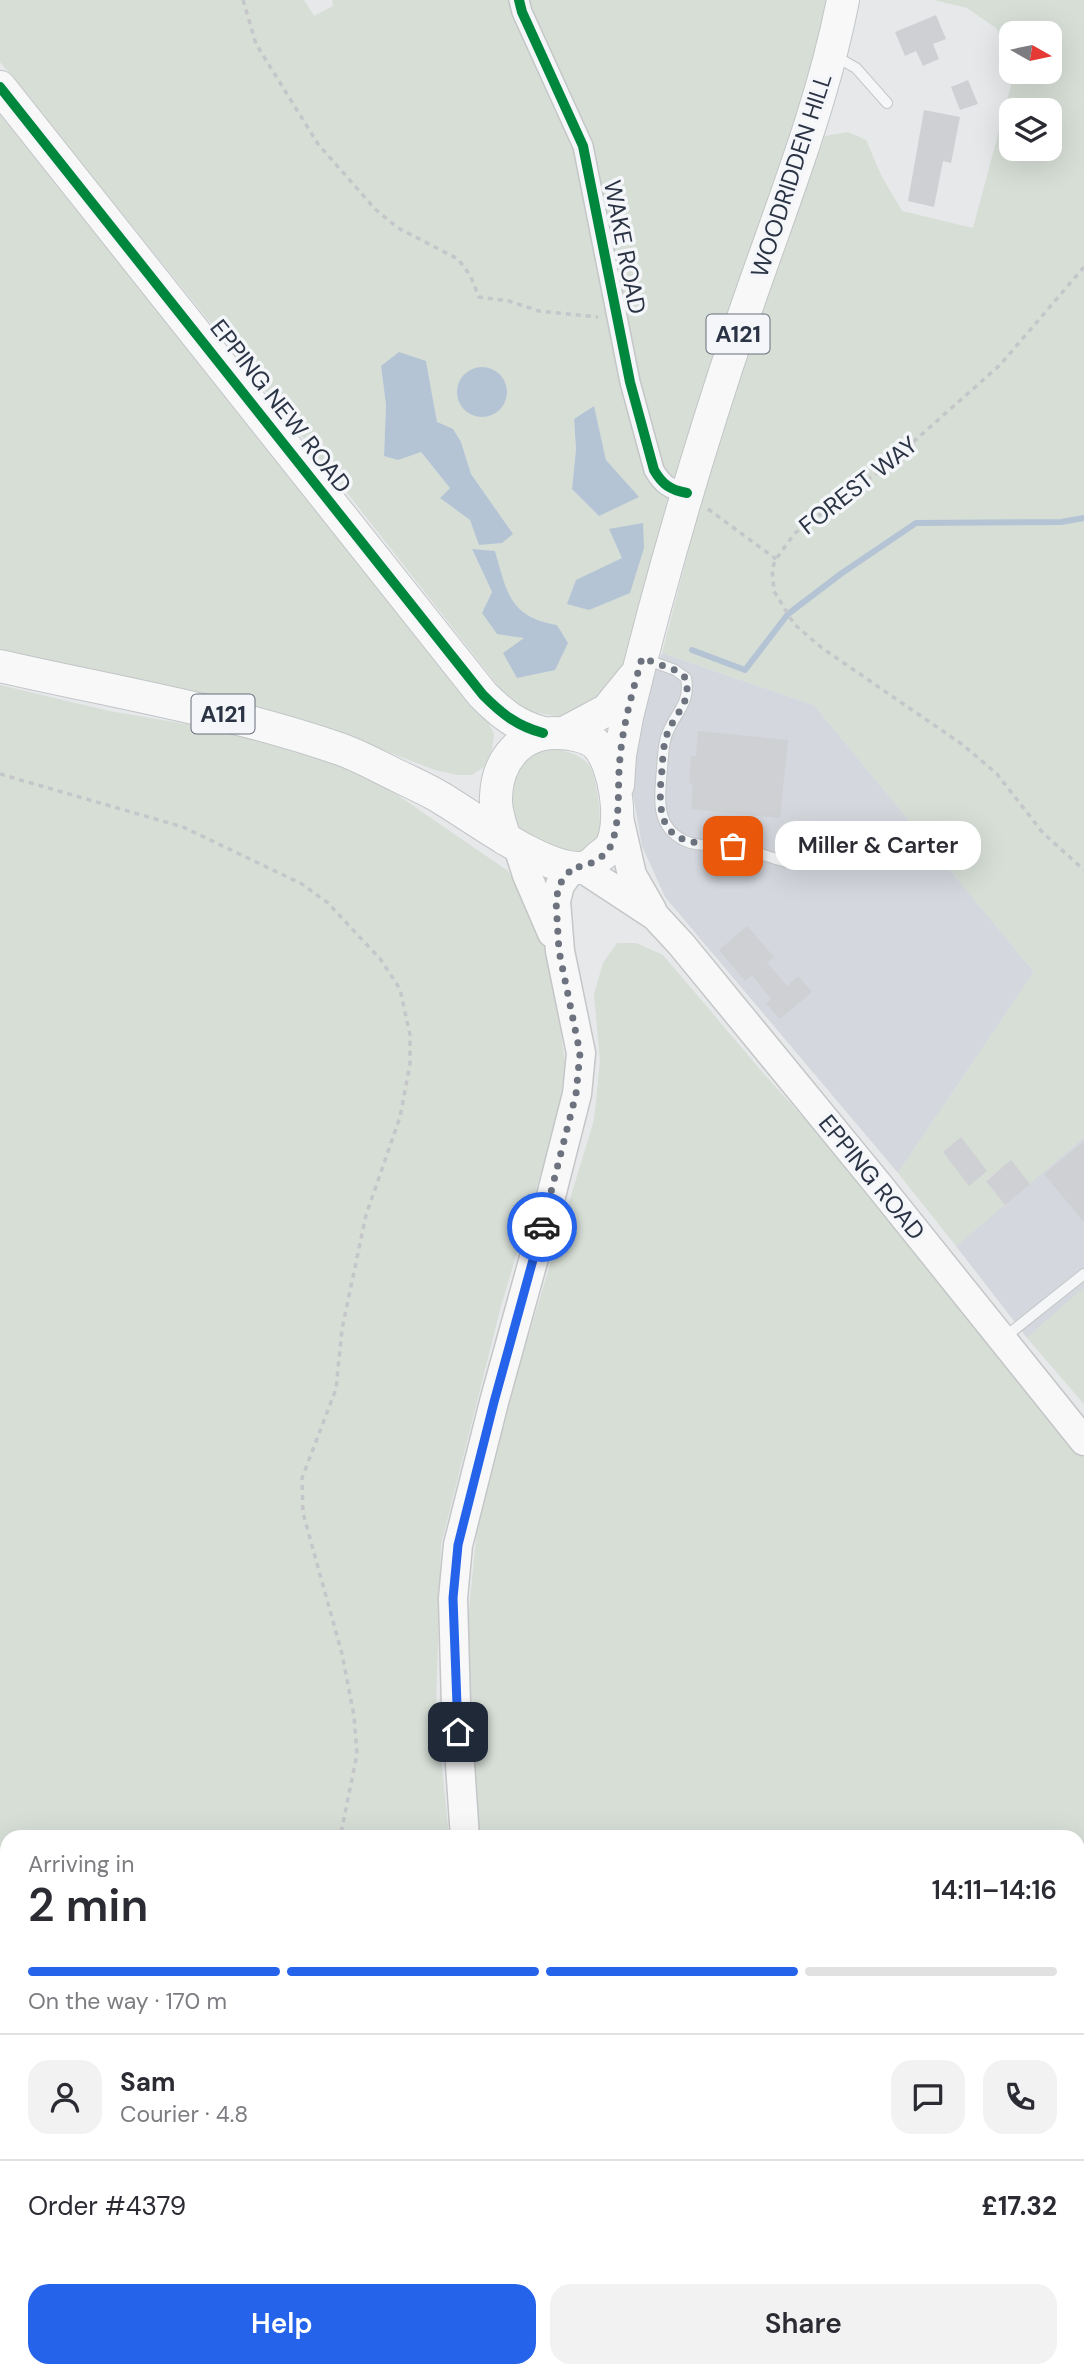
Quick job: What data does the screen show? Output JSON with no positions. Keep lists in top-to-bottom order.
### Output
{
  "streets": {
    "main road": [
      "WOODRIDDEN HILL",
      "A121",
      "EPPING NEW ROAD",
      "EPPING ROAD"
    ],
    "street": ["WAKE ROAD"],
    "path": ["FOREST WAY"]
  },
  "crossings": [
    ["WOODRIDDEN HILL", "WAKE ROAD"],
    ["WOODRIDDEN HILL", "A121"],
    ["WOODRIDDEN HILL", "EPPING NEW ROAD"],
    ["WOODRIDDEN HILL", "EPPING ROAD"],
    ["A121", "EPPING NEW ROAD"],
    ["A121", "EPPING ROAD"],
    ["EPPING NEW ROAD", "EPPING ROAD"]
  ],
  "places": ["Miller & Carter"],
  "north": "right",
  "page": {
    "bubble": "Miller & Carter",
    "heading": ["2 min", "Arriving in", "14:11–14:16"],
    "panel": [
      "Sam",
      "Courier · 4.8",
      "Order #4379",
      "£17.32"
    ],
    "bar": "On the way · 170 m",
    "buttons": ["Help", "Share"]
  }
}
